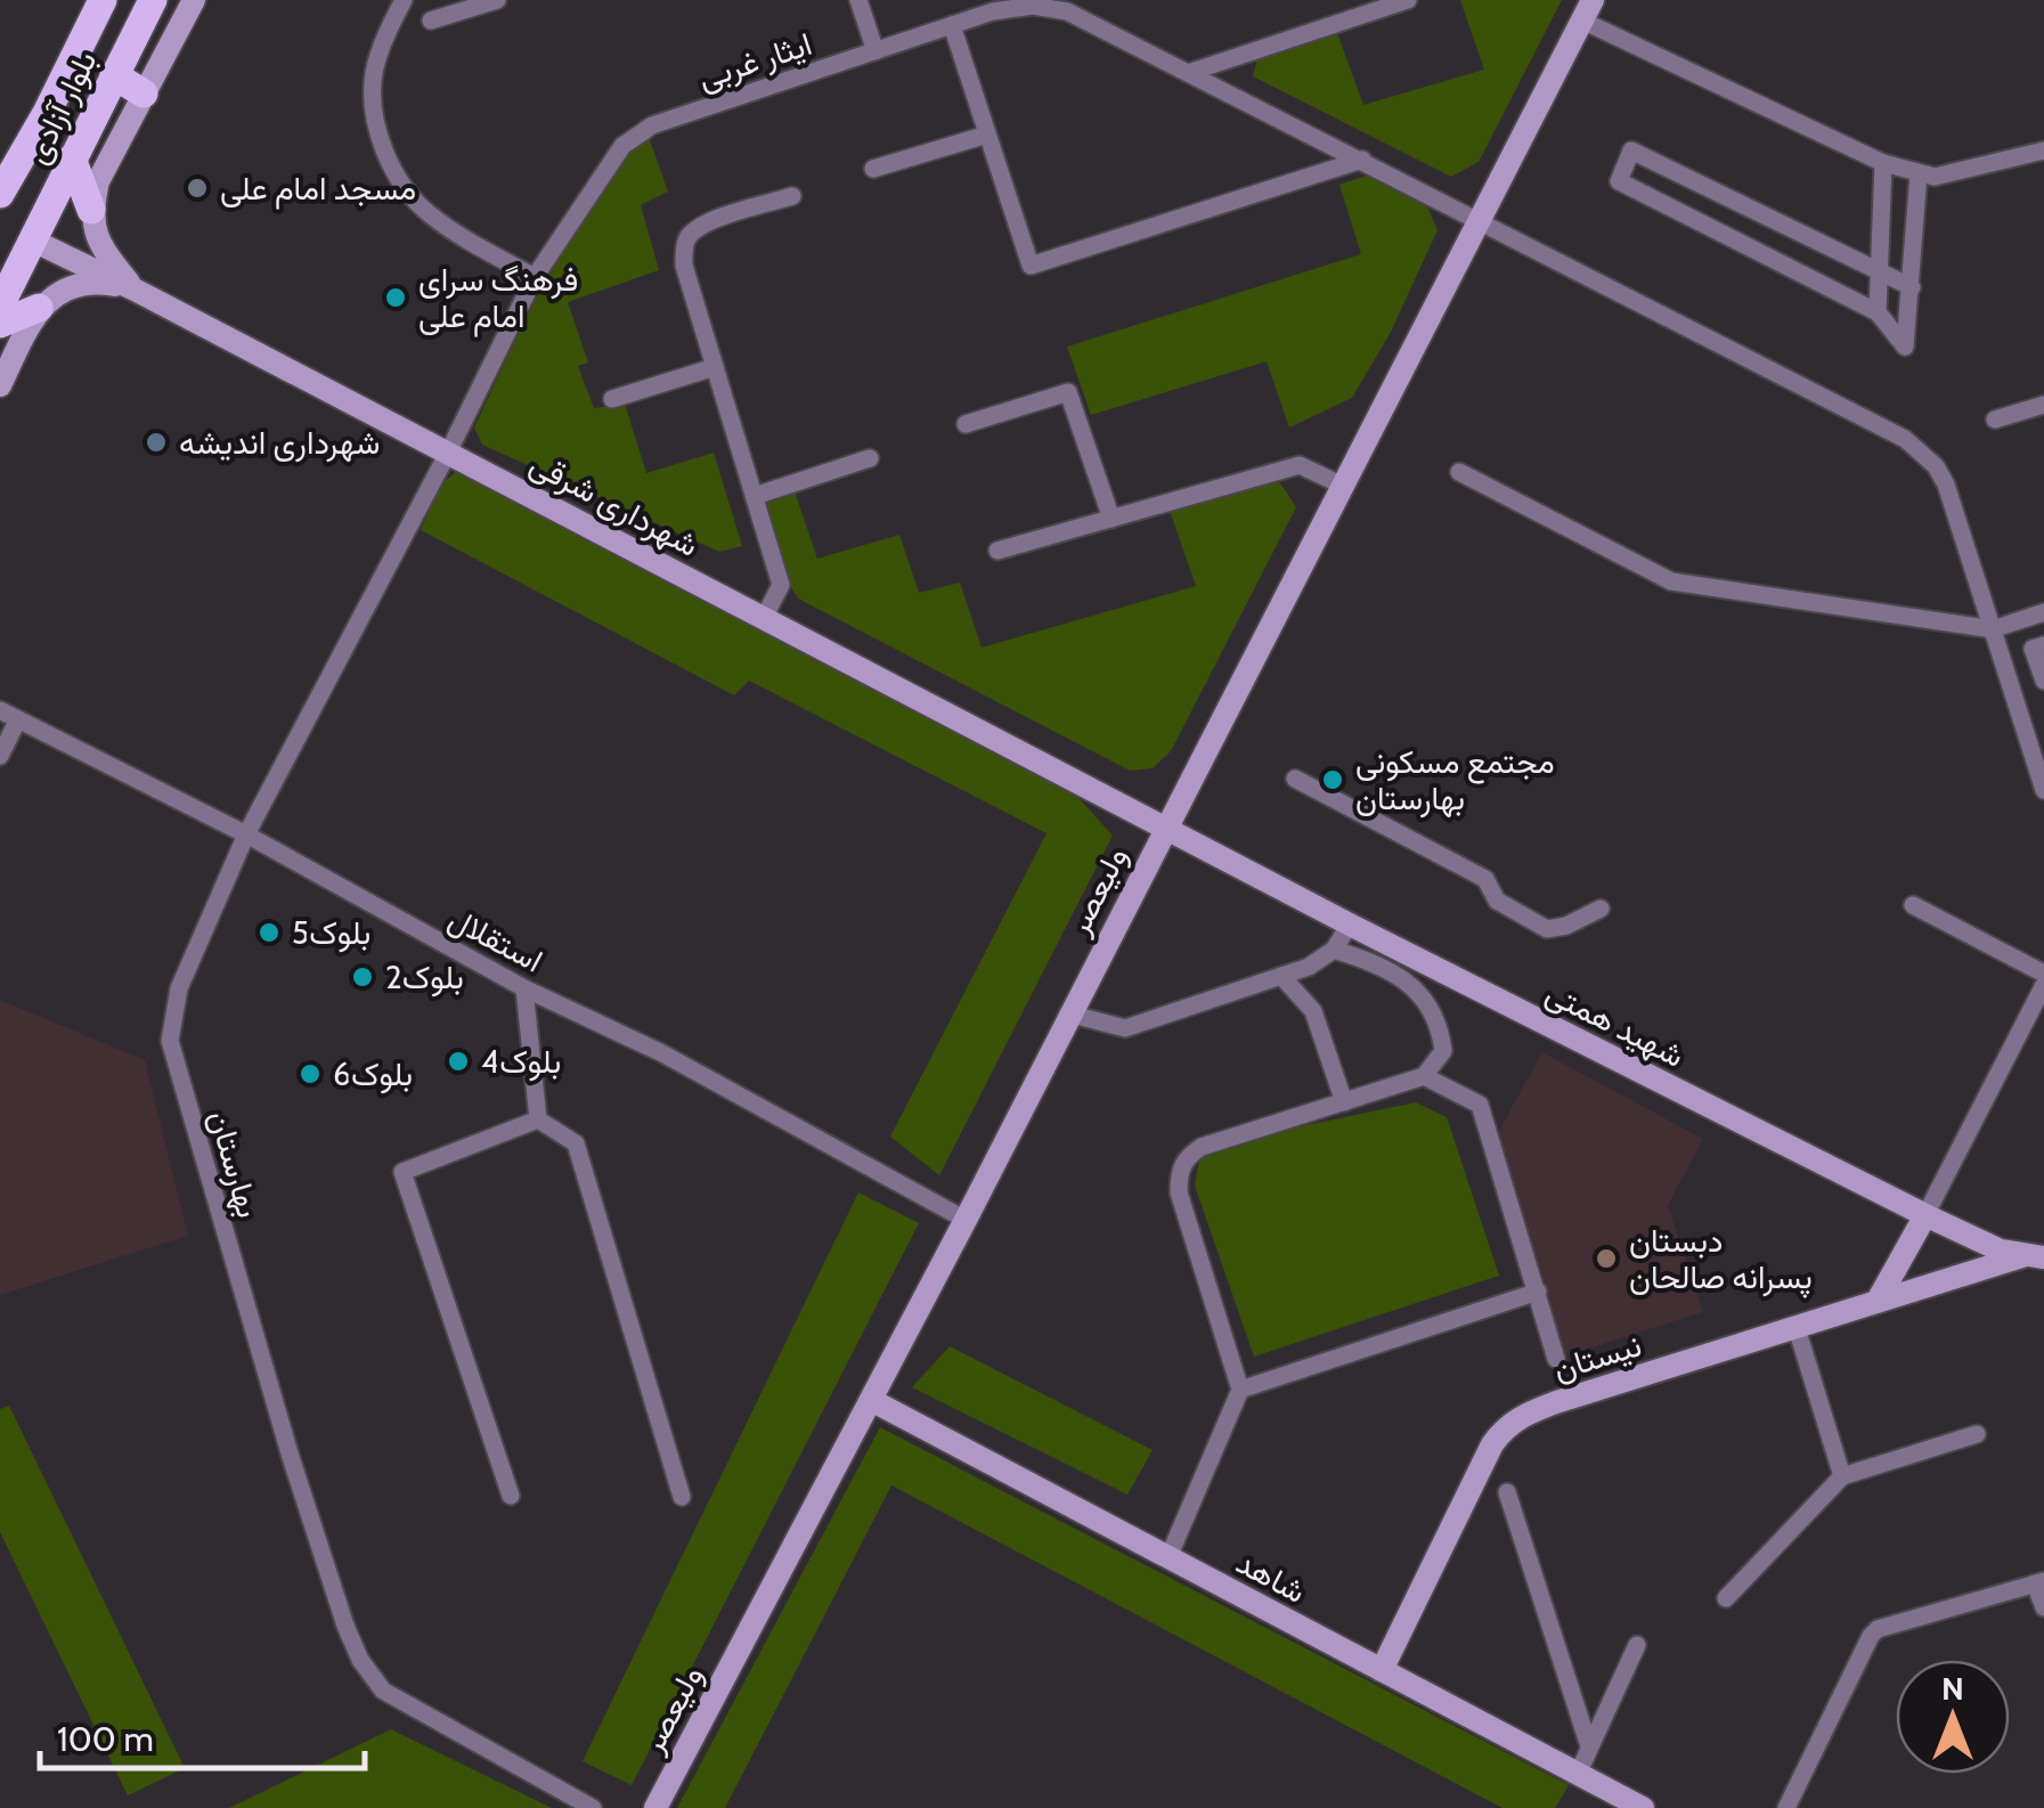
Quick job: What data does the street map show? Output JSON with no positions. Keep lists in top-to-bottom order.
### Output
{
  "streets": {
    "main road": [
      "بلوار آزادی",
      "شهرداری شرقی",
      "ولیعصر",
      "شهید همتی",
      "نيستان",
      "شاهد"
    ],
    "street": ["ایثار غربی", "استقلال", "بهارستان"]
  },
  "crossings": [
    ["ایثار غربی", "شهرداری شرقی"],
    ["ایثار غربی", "ولیعصر"],
    ["ایثار غربی", "بهارستان"],
    ["بلوار آزادی", "شهرداری شرقی"],
    ["شهرداری شرقی", "ولیعصر"],
    ["شهرداری شرقی", "شهید همتی"],
    ["شهرداری شرقی", "بهارستان"],
    ["ولیعصر", "استقلال"],
    ["ولیعصر", "شهید همتی"],
    ["ولیعصر", "شاهد"],
    ["استقلال", "بهارستان"],
    ["شهید همتی", "نيستان"],
    ["نيستان", "شاهد"]
  ],
  "places": [
    "مسجد امام علی",
    "فرهنگ سرای امام علی",
    "شهرداری اندیشه",
    "مجتمع مسکونی بهارستان",
    "بلوک5",
    "بلوک2",
    "بلوک4",
    "بلوک6",
    "دبستان پسرانه صالحان"
  ],
  "scale_bar": "100 m",
  "north": "top"
}
